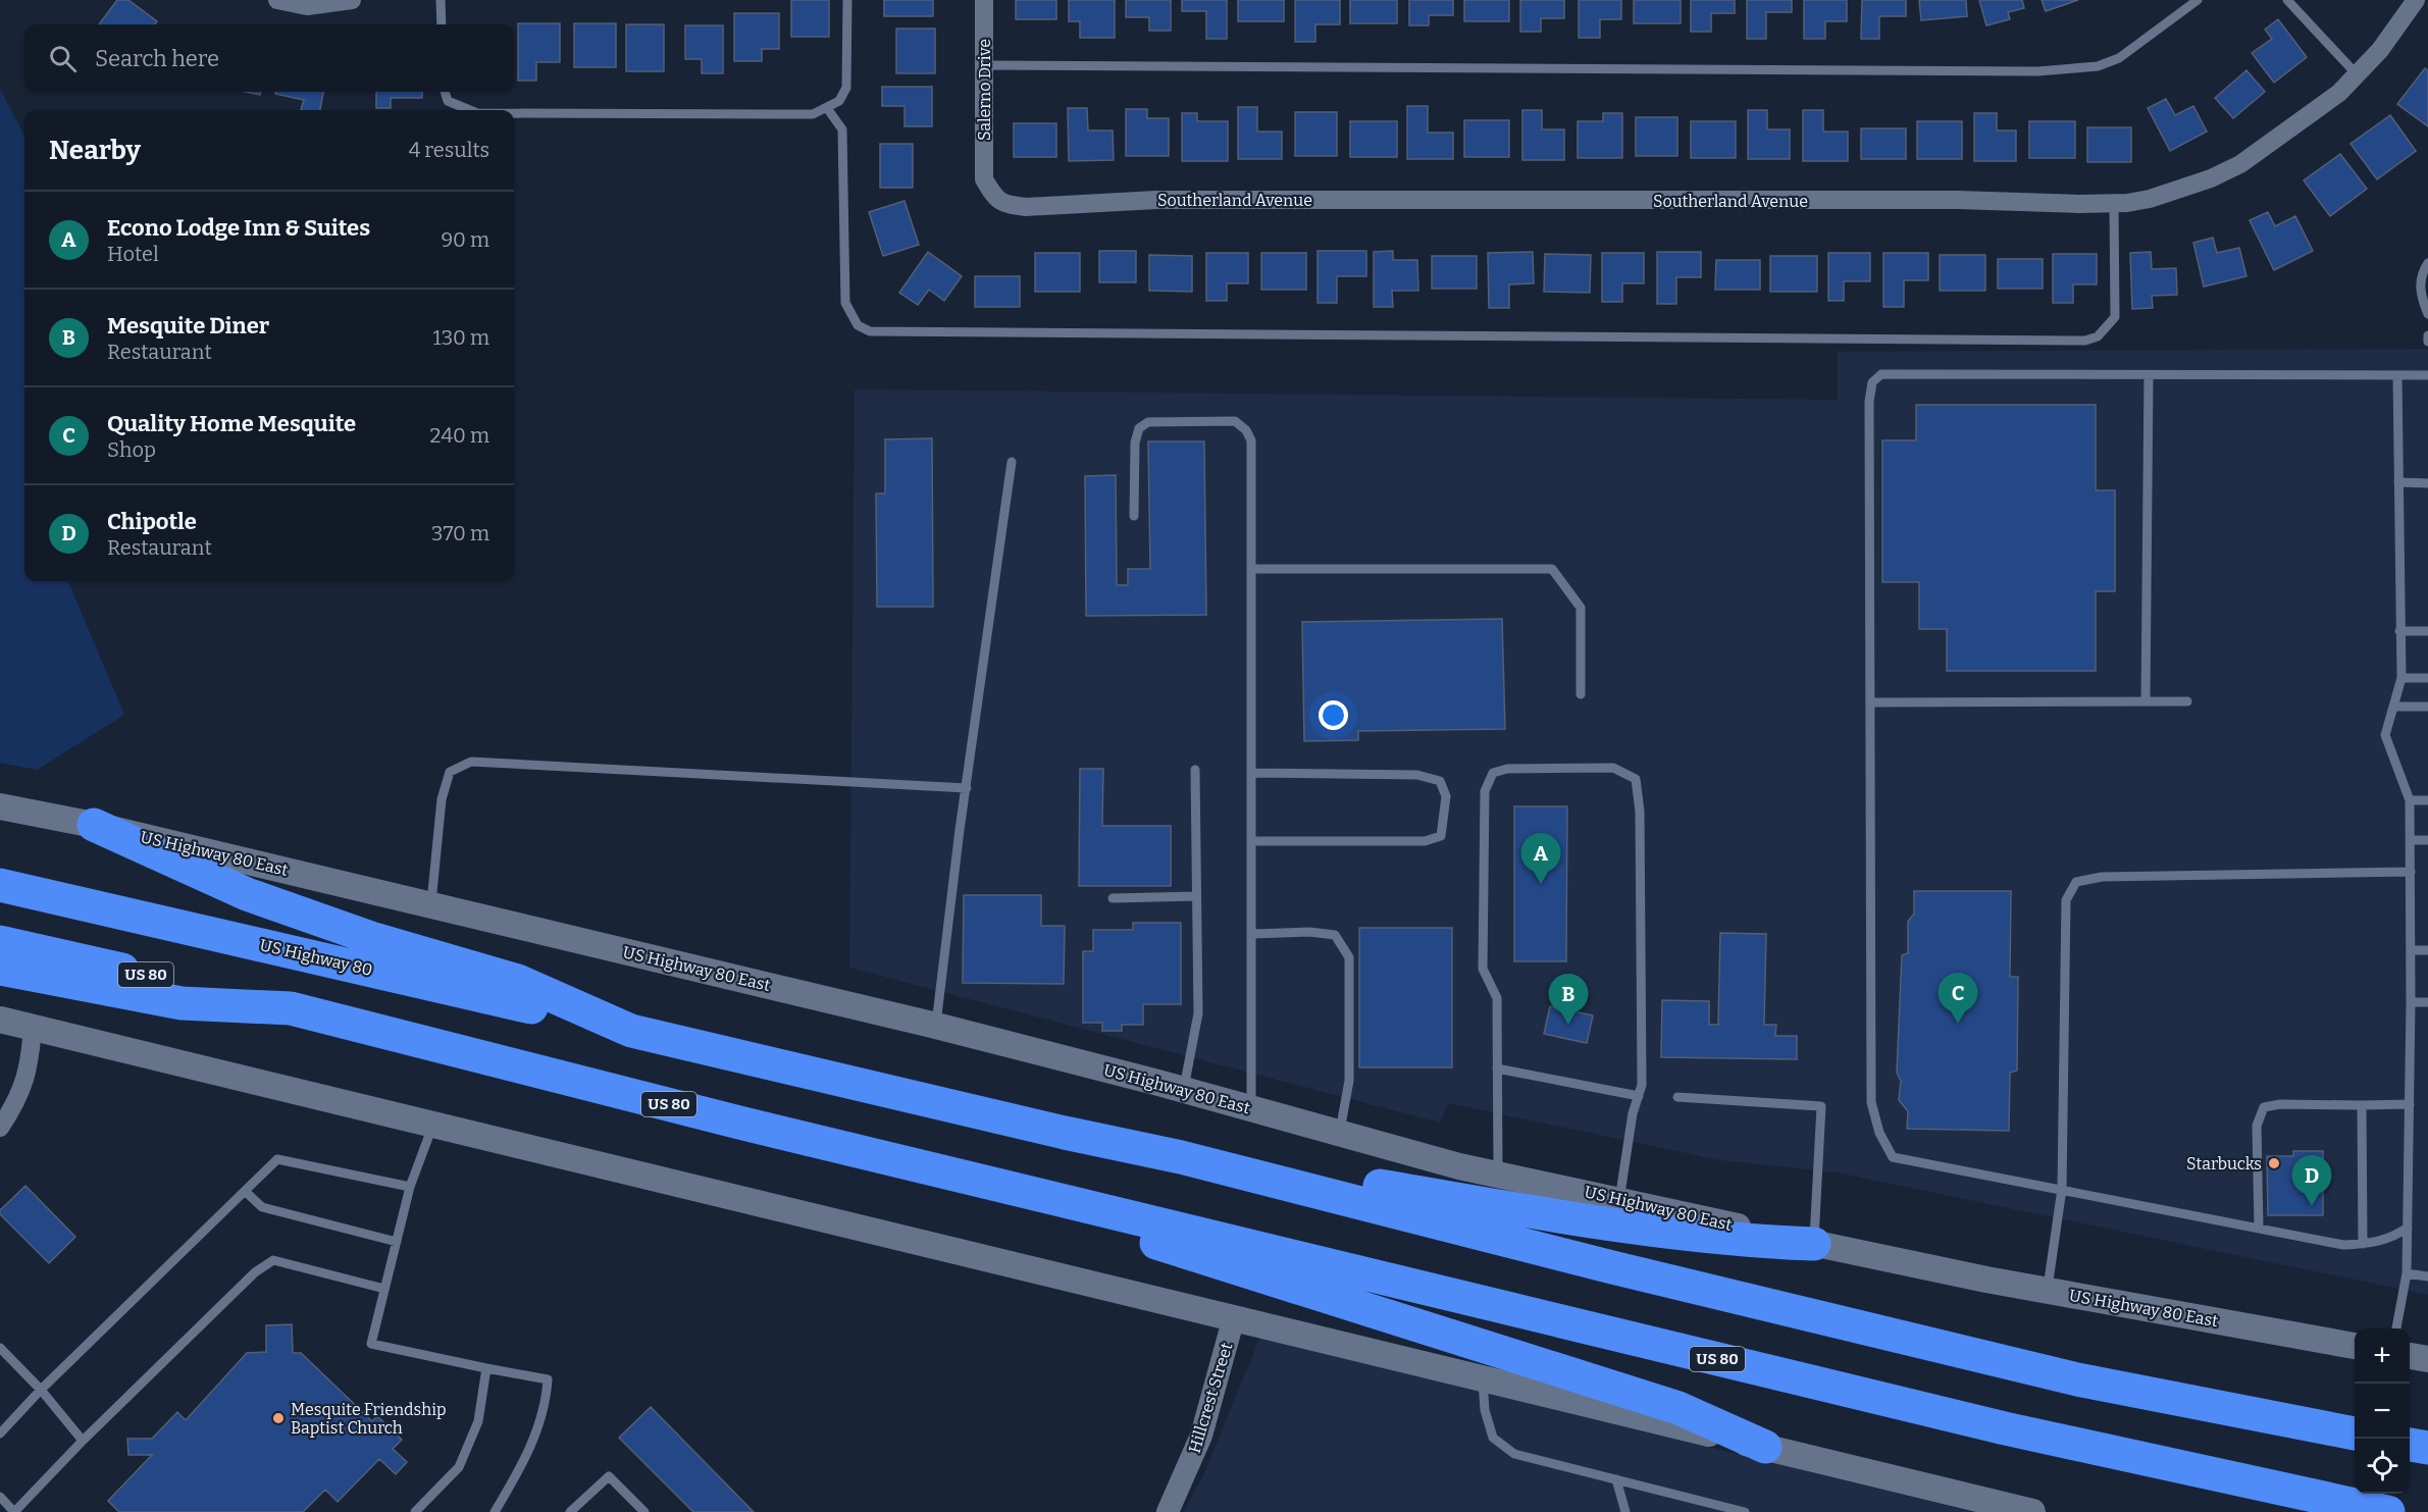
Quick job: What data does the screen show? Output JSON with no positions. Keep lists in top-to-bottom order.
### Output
{
  "streets": {
    "highway": ["US Highway 80", "US 80"],
    "main road": ["US Highway 80 East"],
    "street": ["Salerno Drive", "Southerland Avenue", "Hillcrest Street"]
  },
  "crossings": [
    ["Salerno Drive", "Southerland Avenue"]
  ],
  "places": ["Starbucks", "Mesquite Friendship Baptist Church"],
  "page": {
    "search": "Search here",
    "heading": ["Nearby", "4 results"],
    "list": [
      {
        "mark": "A",
        "name": "Econo Lodge Inn & Suites",
        "note": "Hotel",
        "value": "90 m"
      },
      {
        "mark": "B",
        "name": "Mesquite Diner",
        "note": "Restaurant",
        "value": "130 m"
      },
      {
        "mark": "C",
        "name": "Quality Home Mesquite",
        "note": "Shop",
        "value": "240 m"
      },
      {
        "mark": "D",
        "name": "Chipotle",
        "note": "Restaurant",
        "value": "370 m"
      }
    ],
    "pins": [
      "A",
      "C",
      "B",
      "D"
    ],
    "map_buttons": ["+", "−"]
  }
}
